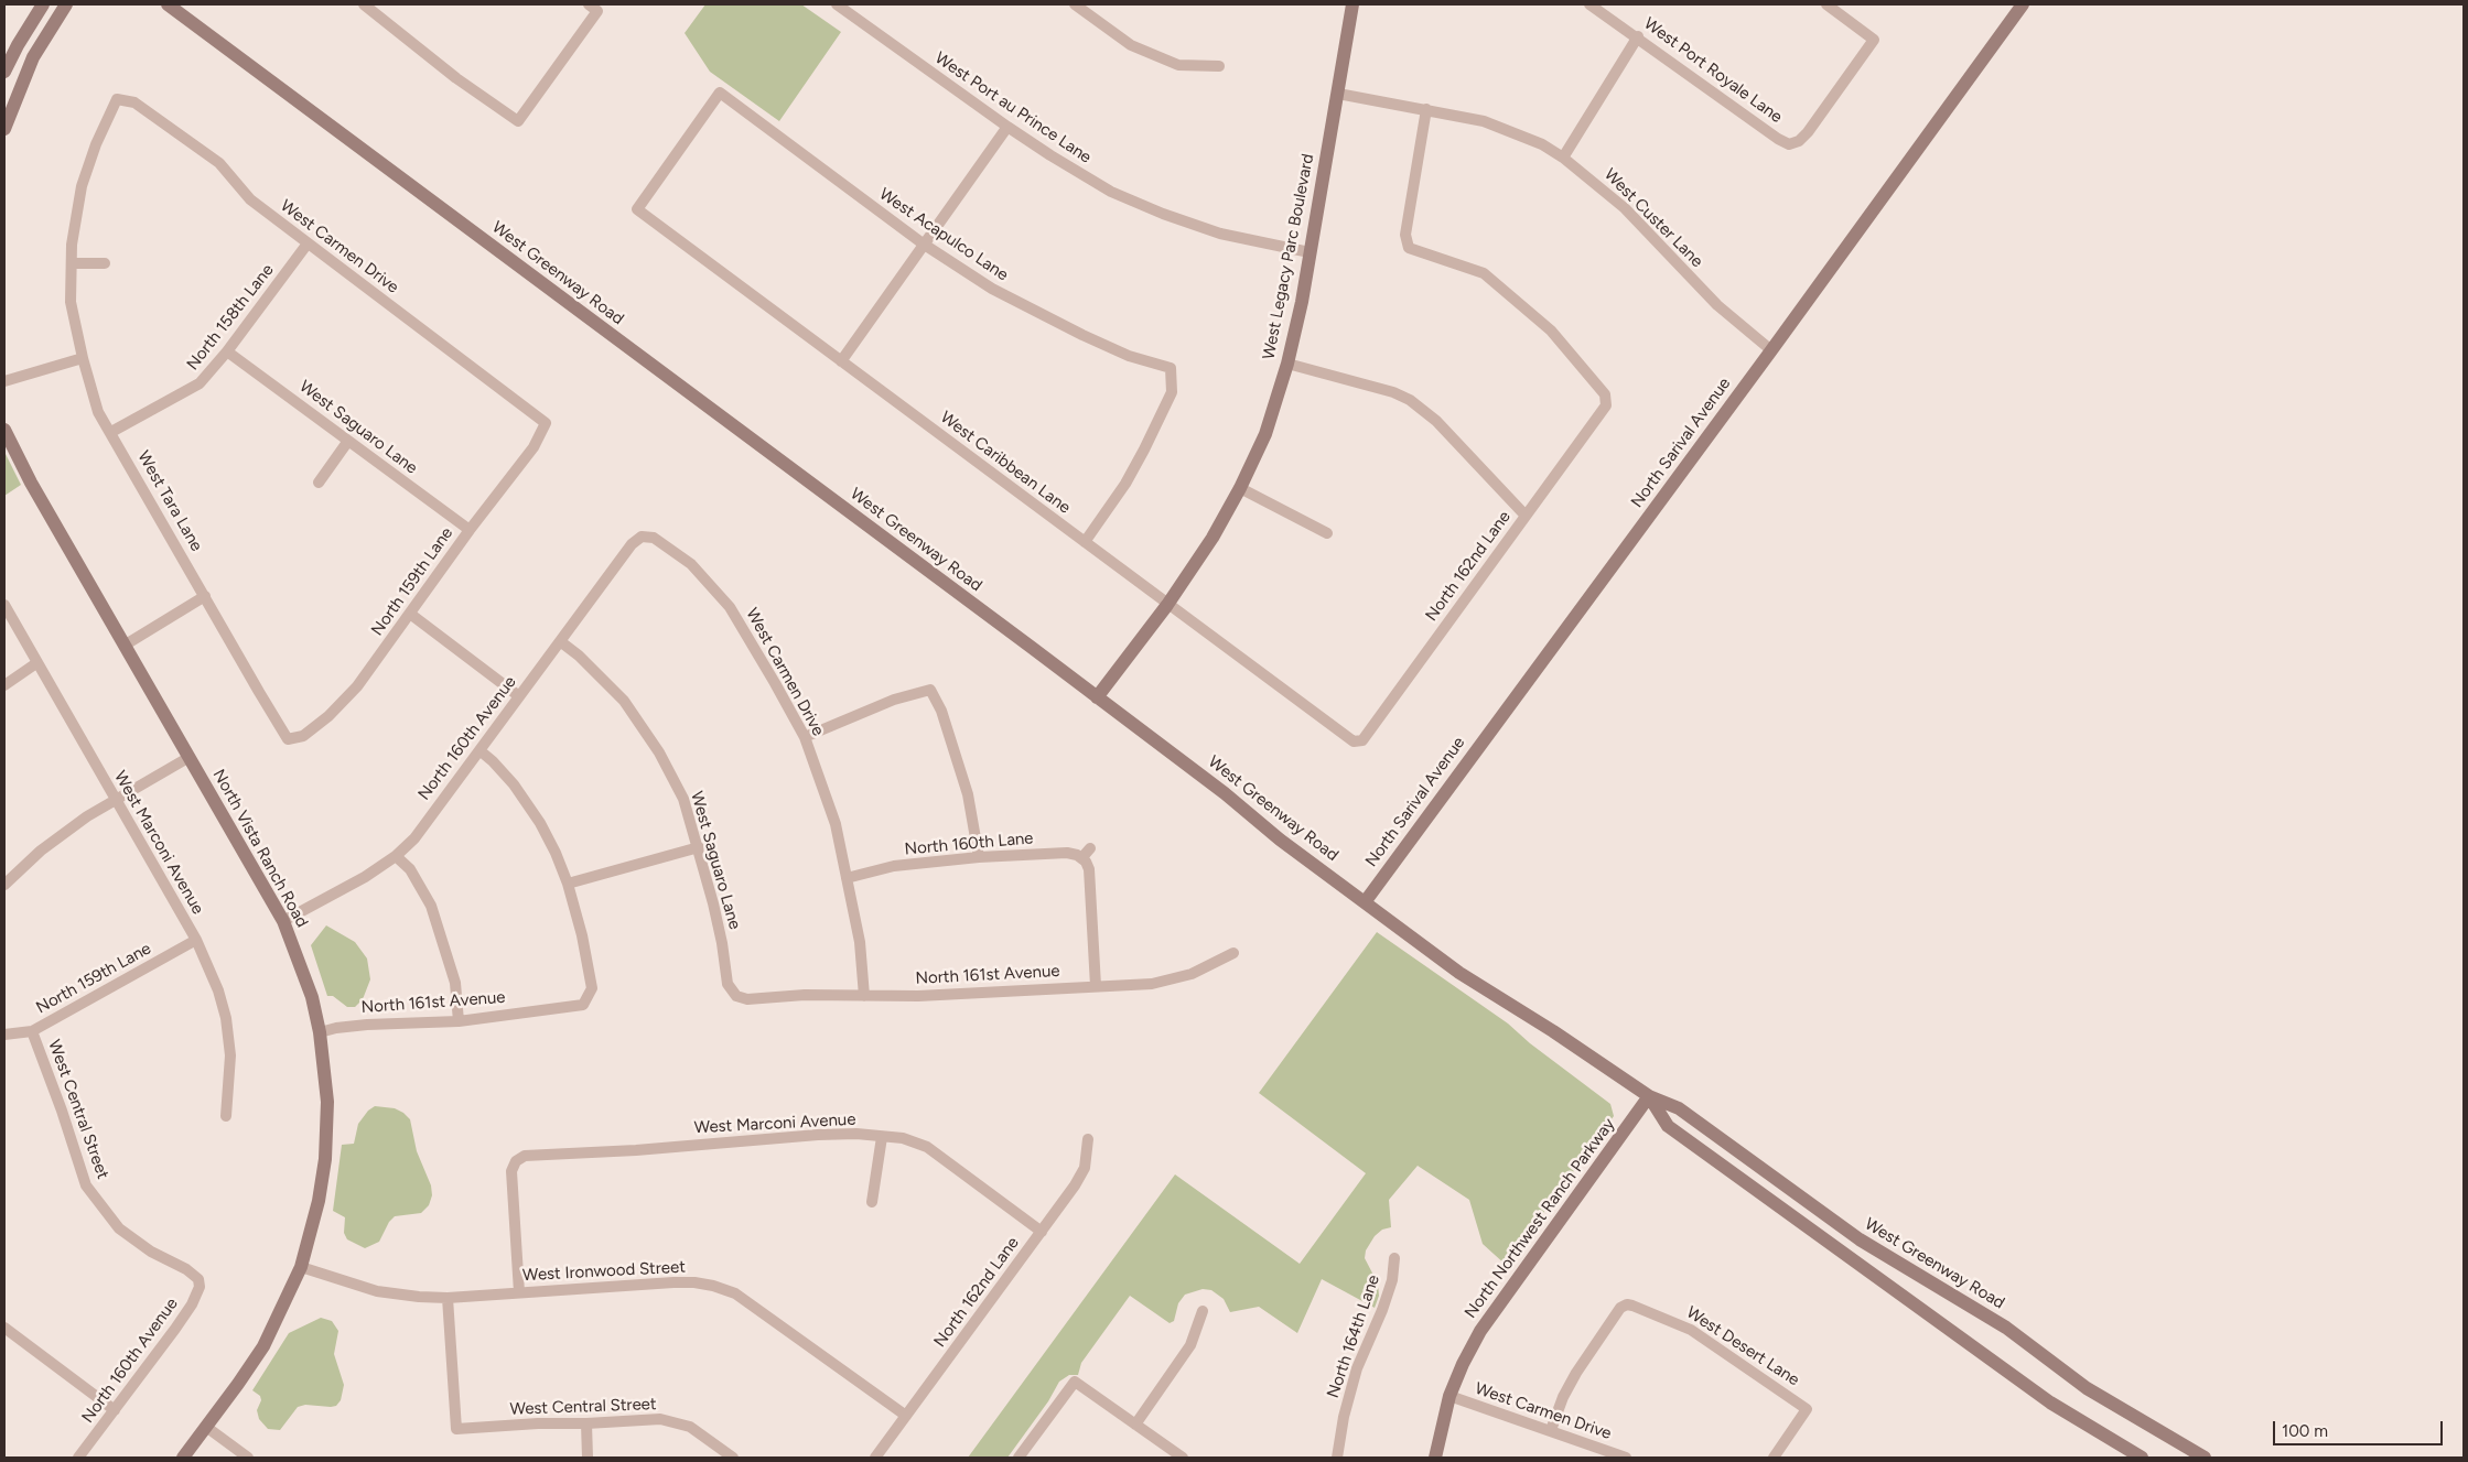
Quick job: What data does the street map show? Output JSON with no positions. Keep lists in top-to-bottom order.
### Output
{
  "streets": {
    "main road": [
      "West Legacy Parc Boulevard",
      "West Greenway Road",
      "North Sarival Avenue",
      "North Vista Ranch Road",
      "North Northwest Ranch Parkway"
    ],
    "street": [
      "West Port Royale Lane",
      "West Port au Prince Lane",
      "West Custer Lane",
      "West Acapulco Lane",
      "West Carmen Drive",
      "North 158th Lane",
      "West Saguaro Lane",
      "West Caribbean Lane",
      "West Tara Lane",
      "North 162nd Lane",
      "North 159th Lane",
      "North 160th Avenue",
      "West Marconi Avenue",
      "North 160th Lane",
      "North 161st Avenue",
      "West Central Street",
      "West Ironwood Street",
      "North 164th Lane",
      "West Desert Lane"
    ]
  },
  "crossings": [
    ["West Port au Prince Lane", "West Legacy Parc Boulevard"],
    ["West Custer Lane", "West Legacy Parc Boulevard"],
    ["West Custer Lane", "North Sarival Avenue"],
    ["West Custer Lane", "North 162nd Lane"],
    ["West Acapulco Lane", "West Caribbean Lane"],
    ["West Carmen Drive", "North 158th Lane"],
    ["West Carmen Drive", "West Tara Lane"],
    ["West Carmen Drive", "North 159th Lane"],
    ["West Carmen Drive", "North 160th Avenue"],
    ["West Carmen Drive", "North 160th Lane"],
    ["West Carmen Drive", "North 161st Avenue"],
    ["West Carmen Drive", "North Northwest Ranch Parkway"],
    ["West Carmen Drive", "West Desert Lane"],
    ["West Legacy Parc Boulevard", "West Greenway Road"],
    ["West Legacy Parc Boulevard", "West Caribbean Lane"],
    ["West Greenway Road", "North Sarival Avenue"],
    ["West Greenway Road", "North Northwest Ranch Parkway"],
    ["North 158th Lane", "West Saguaro Lane"],
    ["North 158th Lane", "West Tara Lane"],
    ["West Saguaro Lane", "North 159th Lane"],
    ["West Saguaro Lane", "North 160th Avenue"],
    ["West Saguaro Lane", "North 161st Avenue"],
    ["West Caribbean Lane", "North 162nd Lane"],
    ["West Tara Lane", "North 159th Lane"],
    ["North 162nd Lane", "West Marconi Avenue"],
    ["North 162nd Lane", "West Ironwood Street"],
    ["North 159th Lane", "West Marconi Avenue"],
    ["North 159th Lane", "West Central Street"],
    ["North 160th Avenue", "North Vista Ranch Road"],
    ["North 160th Avenue", "West Central Street"],
    ["West Marconi Avenue", "West Ironwood Street"],
    ["North 160th Lane", "North 161st Avenue"],
    ["North Vista Ranch Road", "North 161st Avenue"],
    ["North Vista Ranch Road", "West Ironwood Street"],
    ["West Central Street", "West Ironwood Street"]
  ],
  "scale_bar": "100 m"
}
